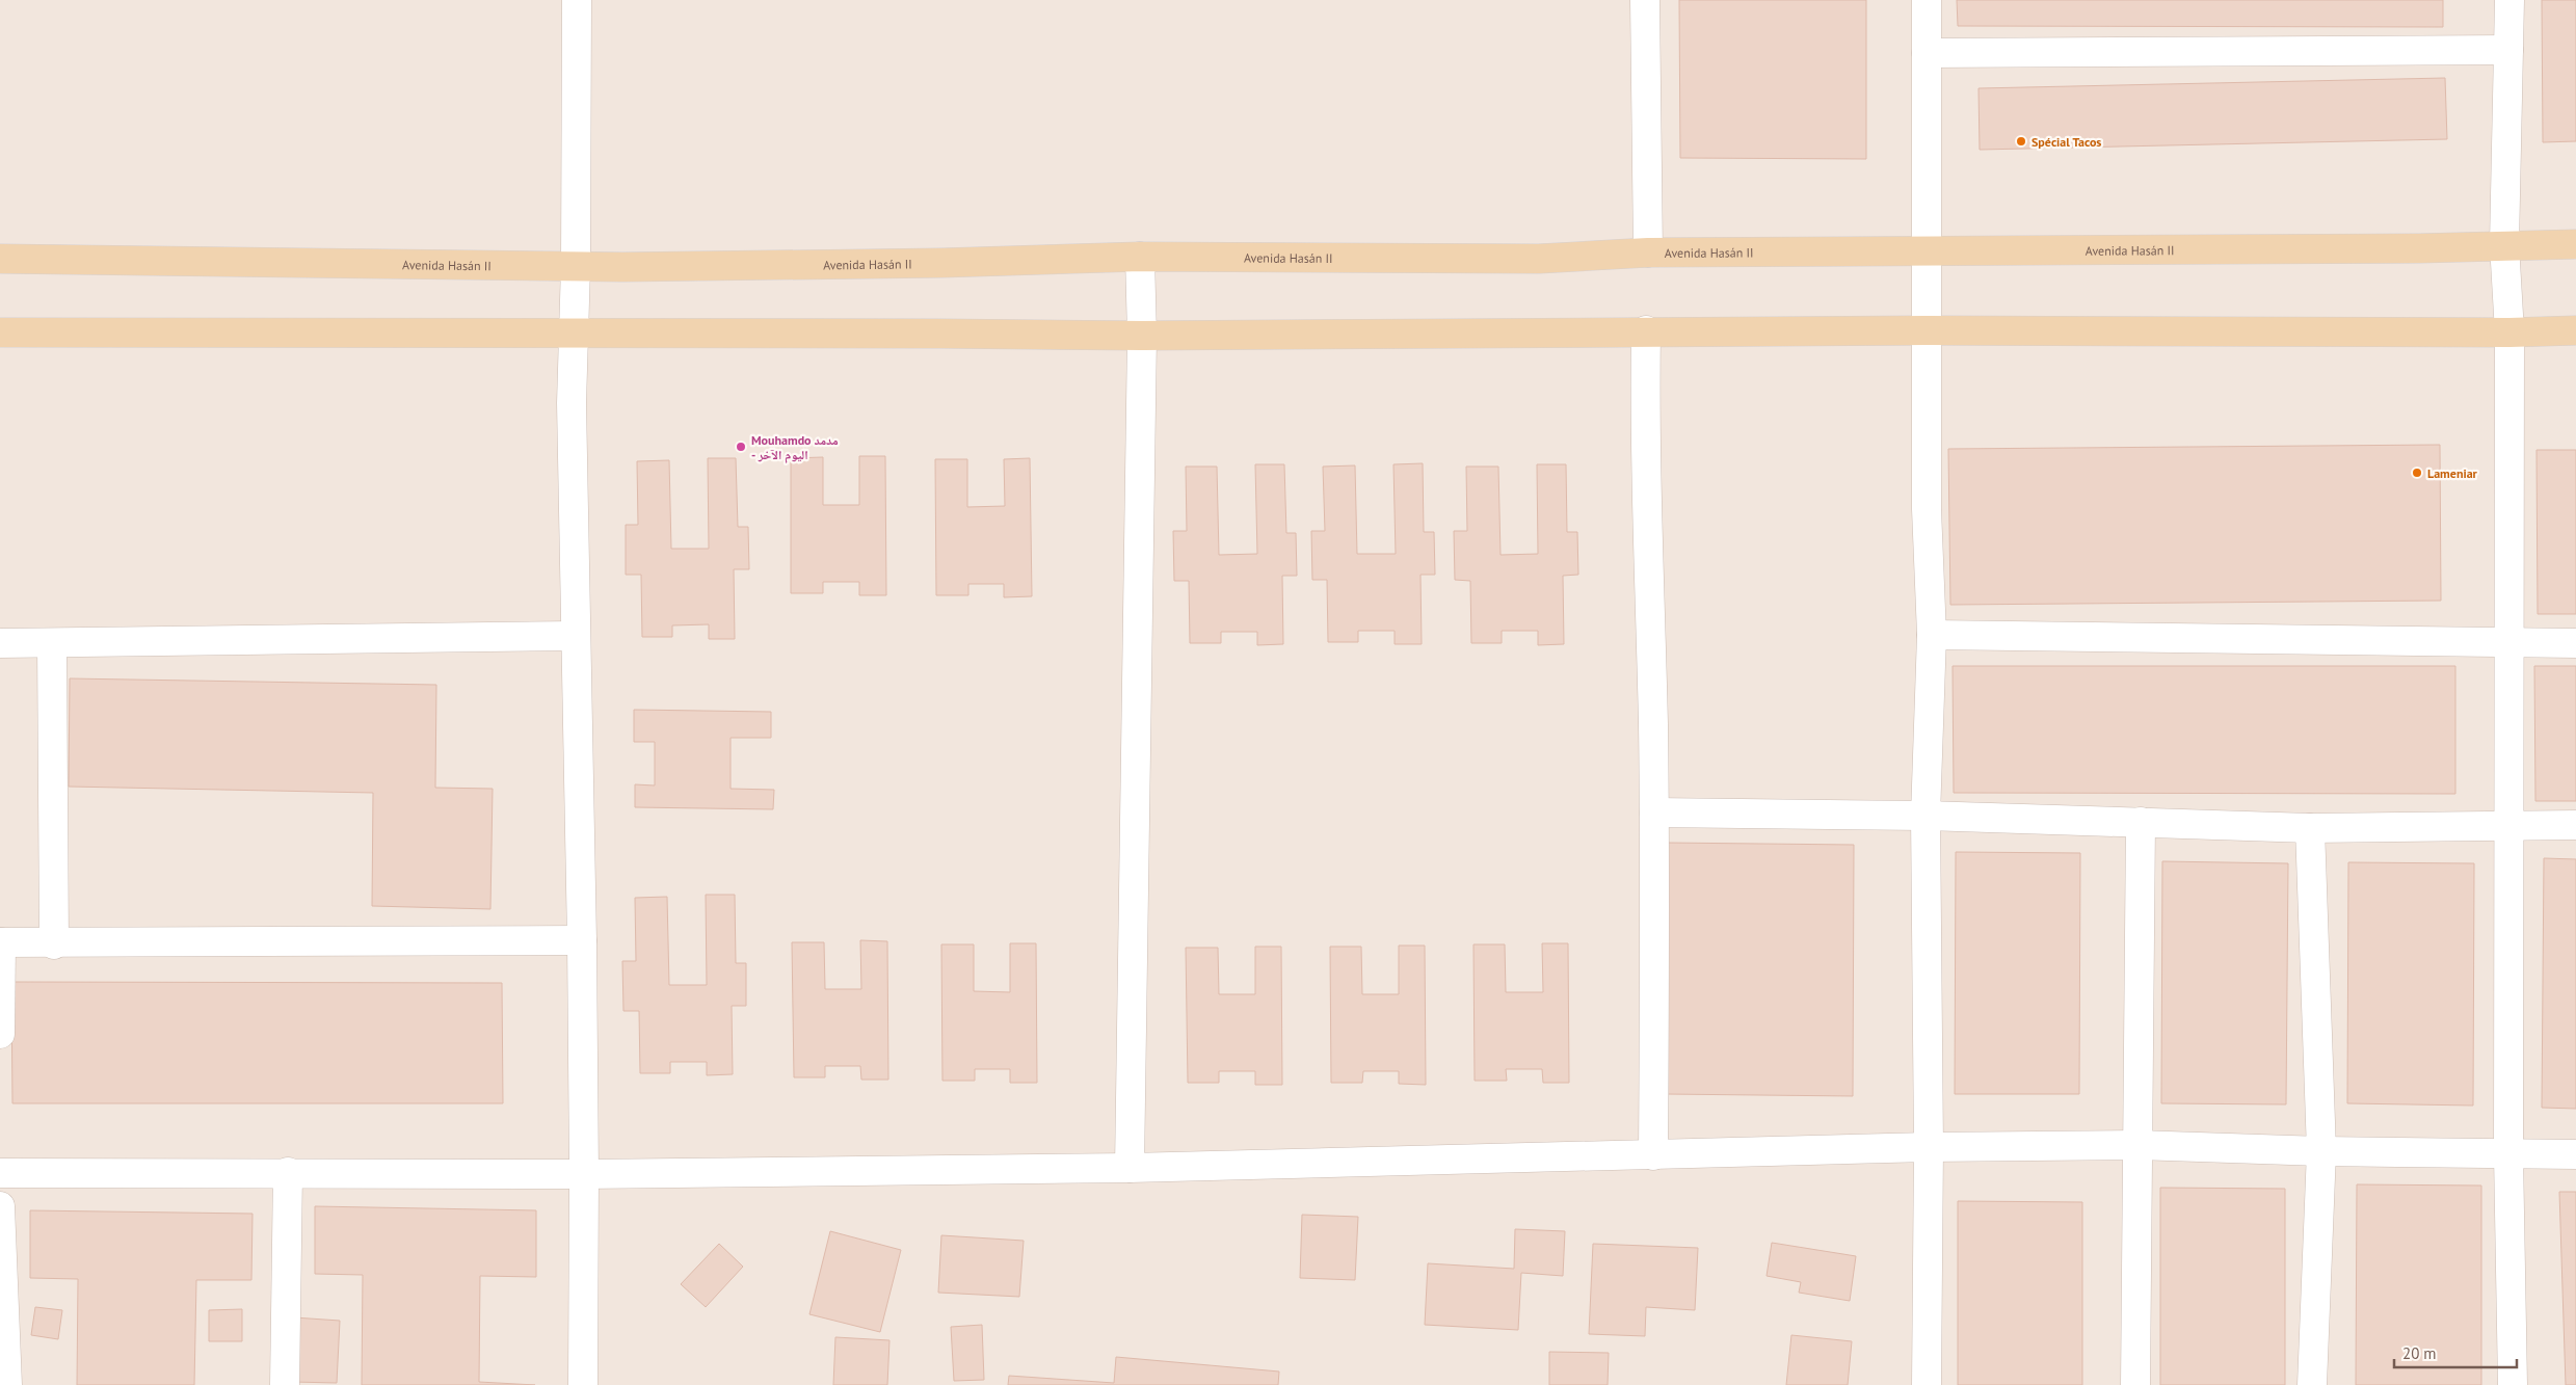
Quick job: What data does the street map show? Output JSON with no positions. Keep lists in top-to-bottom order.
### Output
{
  "streets": {
    "main road": ["Avenida Hasán II"]
  },
  "places": ["Spécial Tacos", "Mouhamdo مدمد - اليوم الآخر", "Lameniar"],
  "scale_bar": "20 m"
}
